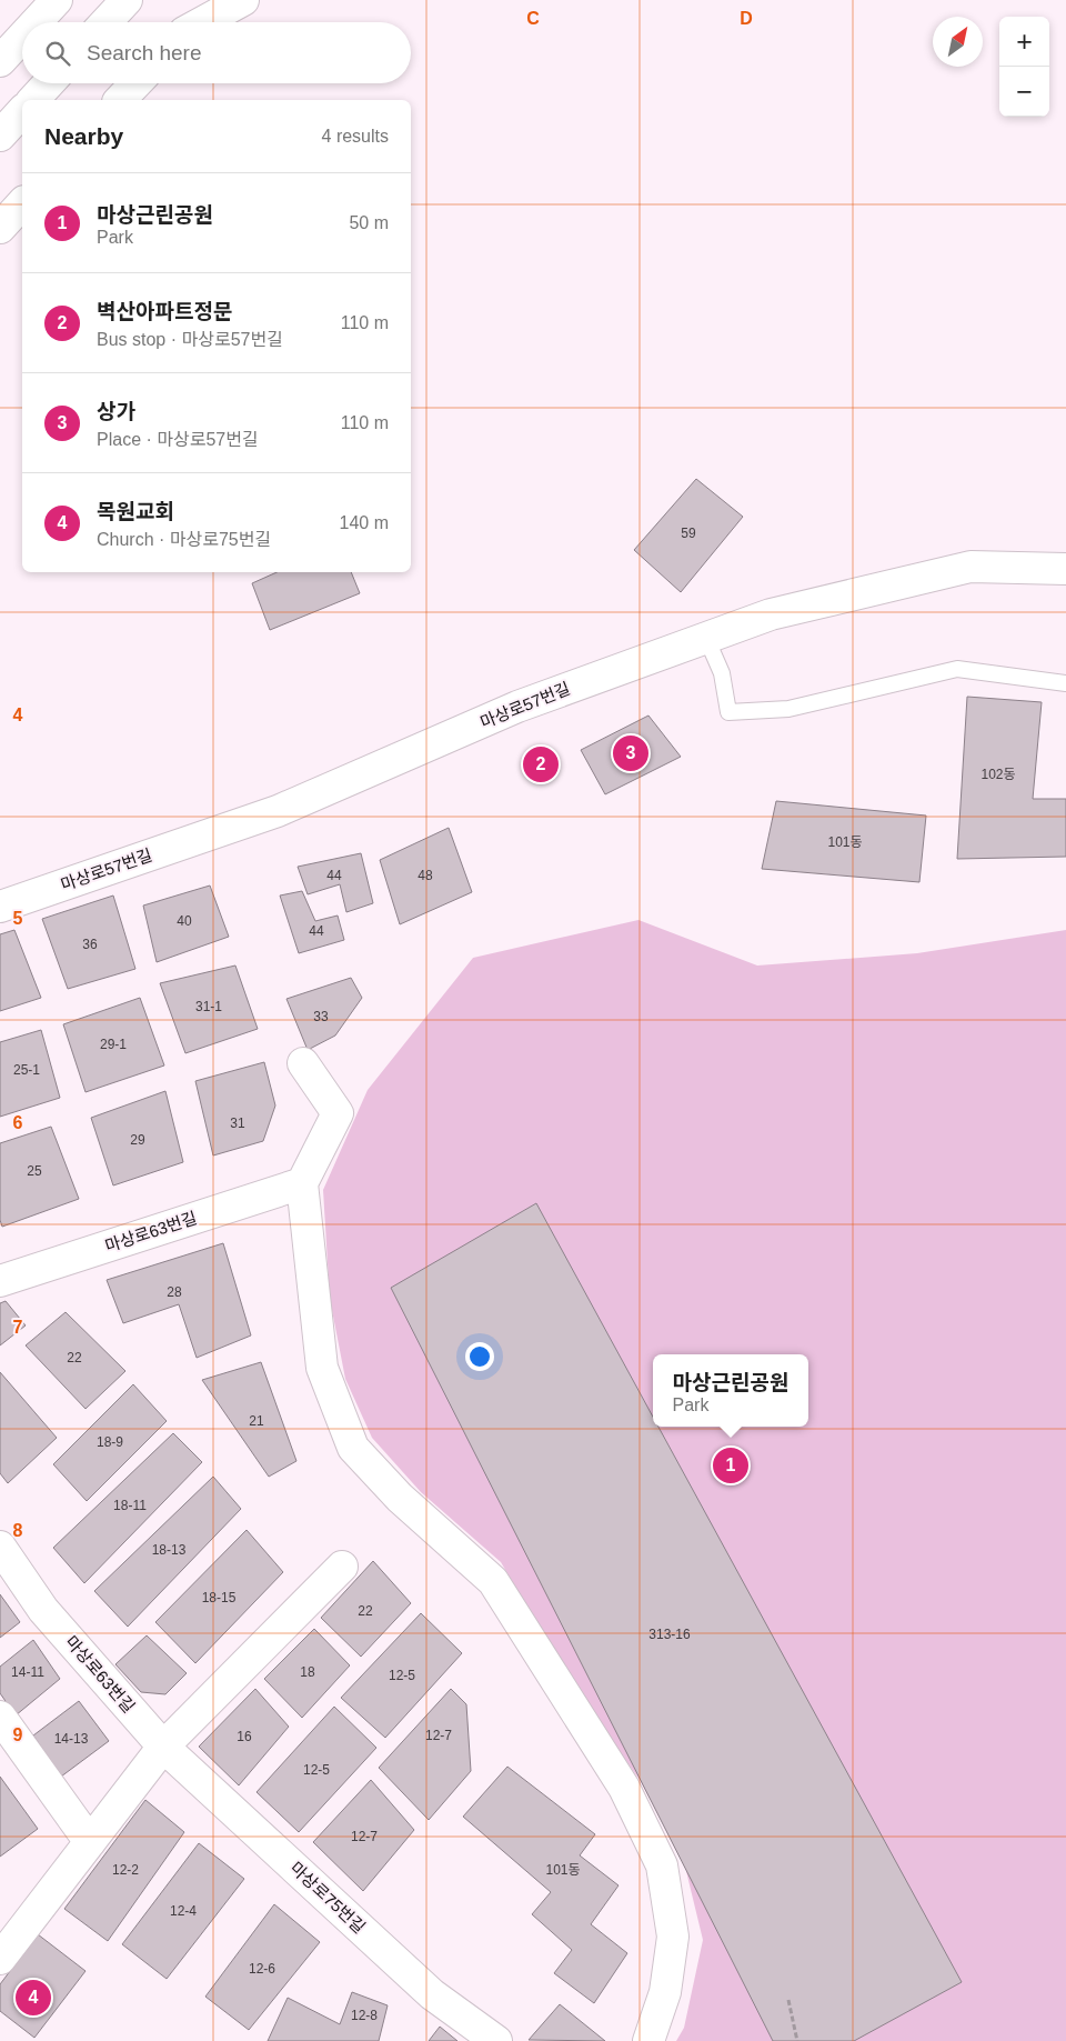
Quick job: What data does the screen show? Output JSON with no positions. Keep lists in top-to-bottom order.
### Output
{
  "streets": {
    "main road": ["마상로57번길", "마상로63번길", "마상로75번길"]
  },
  "crossings": [
    ["마상로63번길", "마상로75번길"]
  ],
  "house_numbers": [
    "59",
    "102동",
    "101동",
    "44",
    "48",
    "40",
    "44",
    "36",
    "31-1",
    "33",
    "29-1",
    "25-1",
    "31",
    "29",
    "25",
    "28",
    "22",
    "21",
    "18-9",
    "18-11",
    "18-13",
    "18-15",
    "22",
    "313-16",
    "14-11",
    "18",
    "12-5",
    "12-7",
    "16",
    "14-13",
    "12-5",
    "12-7",
    "12-2",
    "101동",
    "12-4",
    "12-6",
    "12-8"
  ],
  "north": "top right",
  "page": {
    "map_buttons": ["+", "−"],
    "search": "Search here",
    "heading": ["Nearby", "4 results"],
    "list": [
      {
        "mark": "1",
        "name": "마상근린공원",
        "note": "Park",
        "value": "50 m"
      },
      {
        "mark": "2",
        "name": "벽산아파트정문",
        "note": "Bus stop · 마상로57번길",
        "value": "110 m"
      },
      {
        "mark": "3",
        "name": "상가",
        "note": "Place · 마상로57번길",
        "value": "110 m"
      },
      {
        "mark": "4",
        "name": "목원교회",
        "note": "Church · 마상로75번길",
        "value": "140 m"
      }
    ],
    "pins": [
      "3",
      "2",
      "1",
      "4"
    ],
    "popup": ["마상근린공원", "Park"]
  },
  "grid": {
    "columns": ["C", "D"],
    "rows": [
      "4",
      "5",
      "6",
      "7",
      "8",
      "9"
    ]
  }
}
